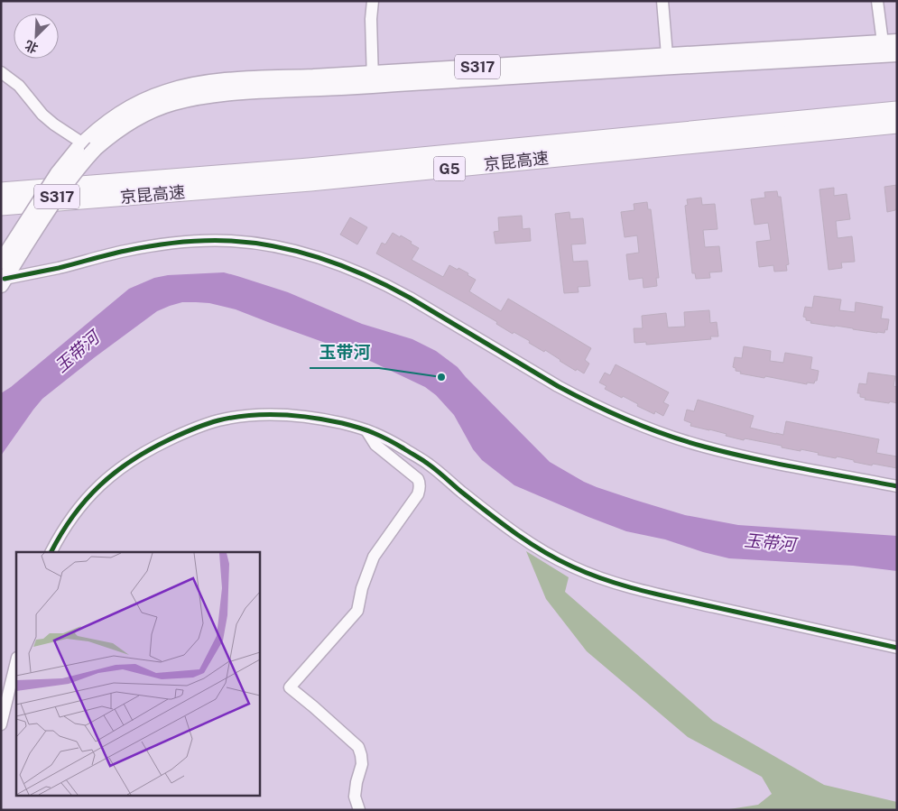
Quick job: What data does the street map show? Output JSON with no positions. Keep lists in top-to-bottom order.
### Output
{
  "streets": {
    "highway": ["京昆高速", "G5"],
    "main road": ["S317"]
  },
  "water": ["玉带河"],
  "places": ["玉带河"],
  "north": "bottom left"
}
